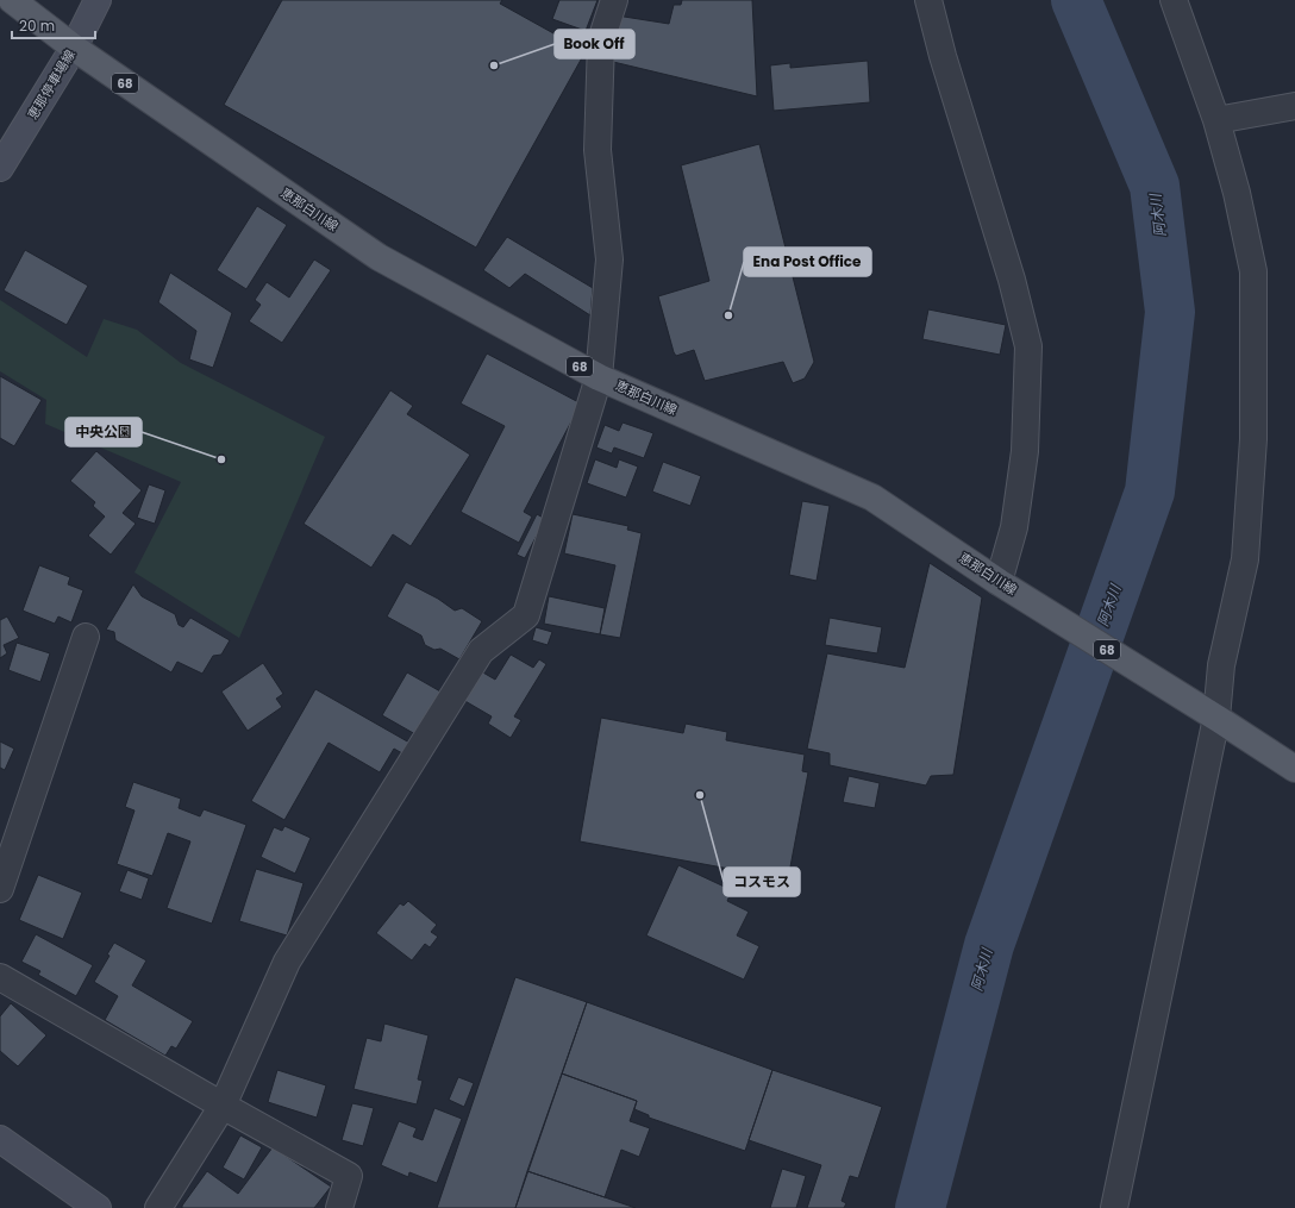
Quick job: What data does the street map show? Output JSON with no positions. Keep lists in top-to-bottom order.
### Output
{
  "streets": {
    "main road": ["68", "恵那停車場線", "恵那白川線"]
  },
  "crossings": [
    ["恵那停車場線", "恵那白川線"]
  ],
  "water": ["阿木川"],
  "places": [
    "Book Off",
    "Ena Post Office",
    "中央公園",
    "コスモス"
  ],
  "scale_bar": "20 m"
}
